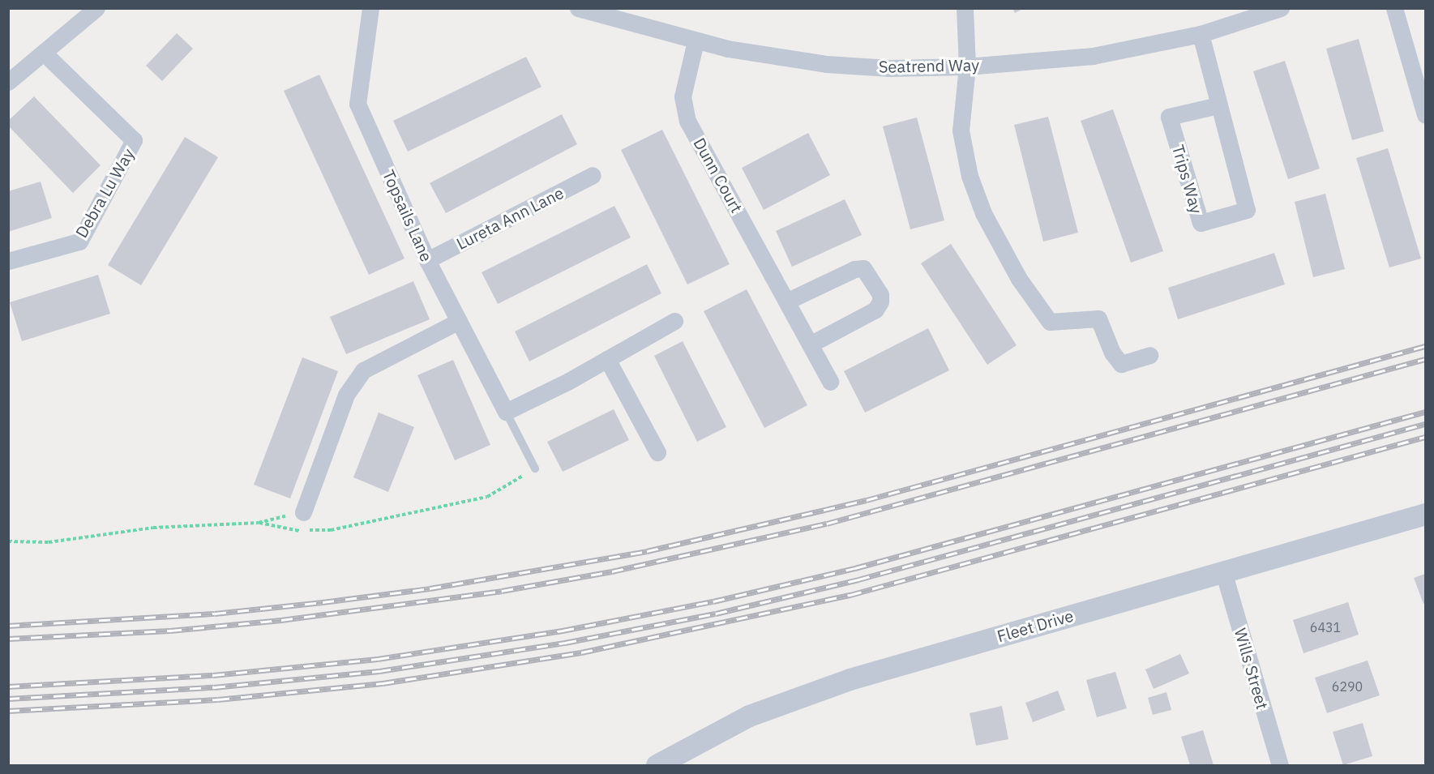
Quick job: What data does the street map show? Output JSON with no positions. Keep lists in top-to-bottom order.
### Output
{
  "streets": {
    "street": [
      "Seatrend Way",
      "Dunn Court",
      "Trips Way",
      "Debra Lu Way",
      "Topsails Lane",
      "Lureta Ann Lane",
      "Fleet Drive",
      "Wills Street"
    ]
  },
  "crossings": [
    ["Seatrend Way", "Dunn Court"],
    ["Seatrend Way", "Trips Way"],
    ["Topsails Lane", "Lureta Ann Lane"],
    ["Fleet Drive", "Wills Street"]
  ],
  "house_numbers": ["6431", "6290"]
}
